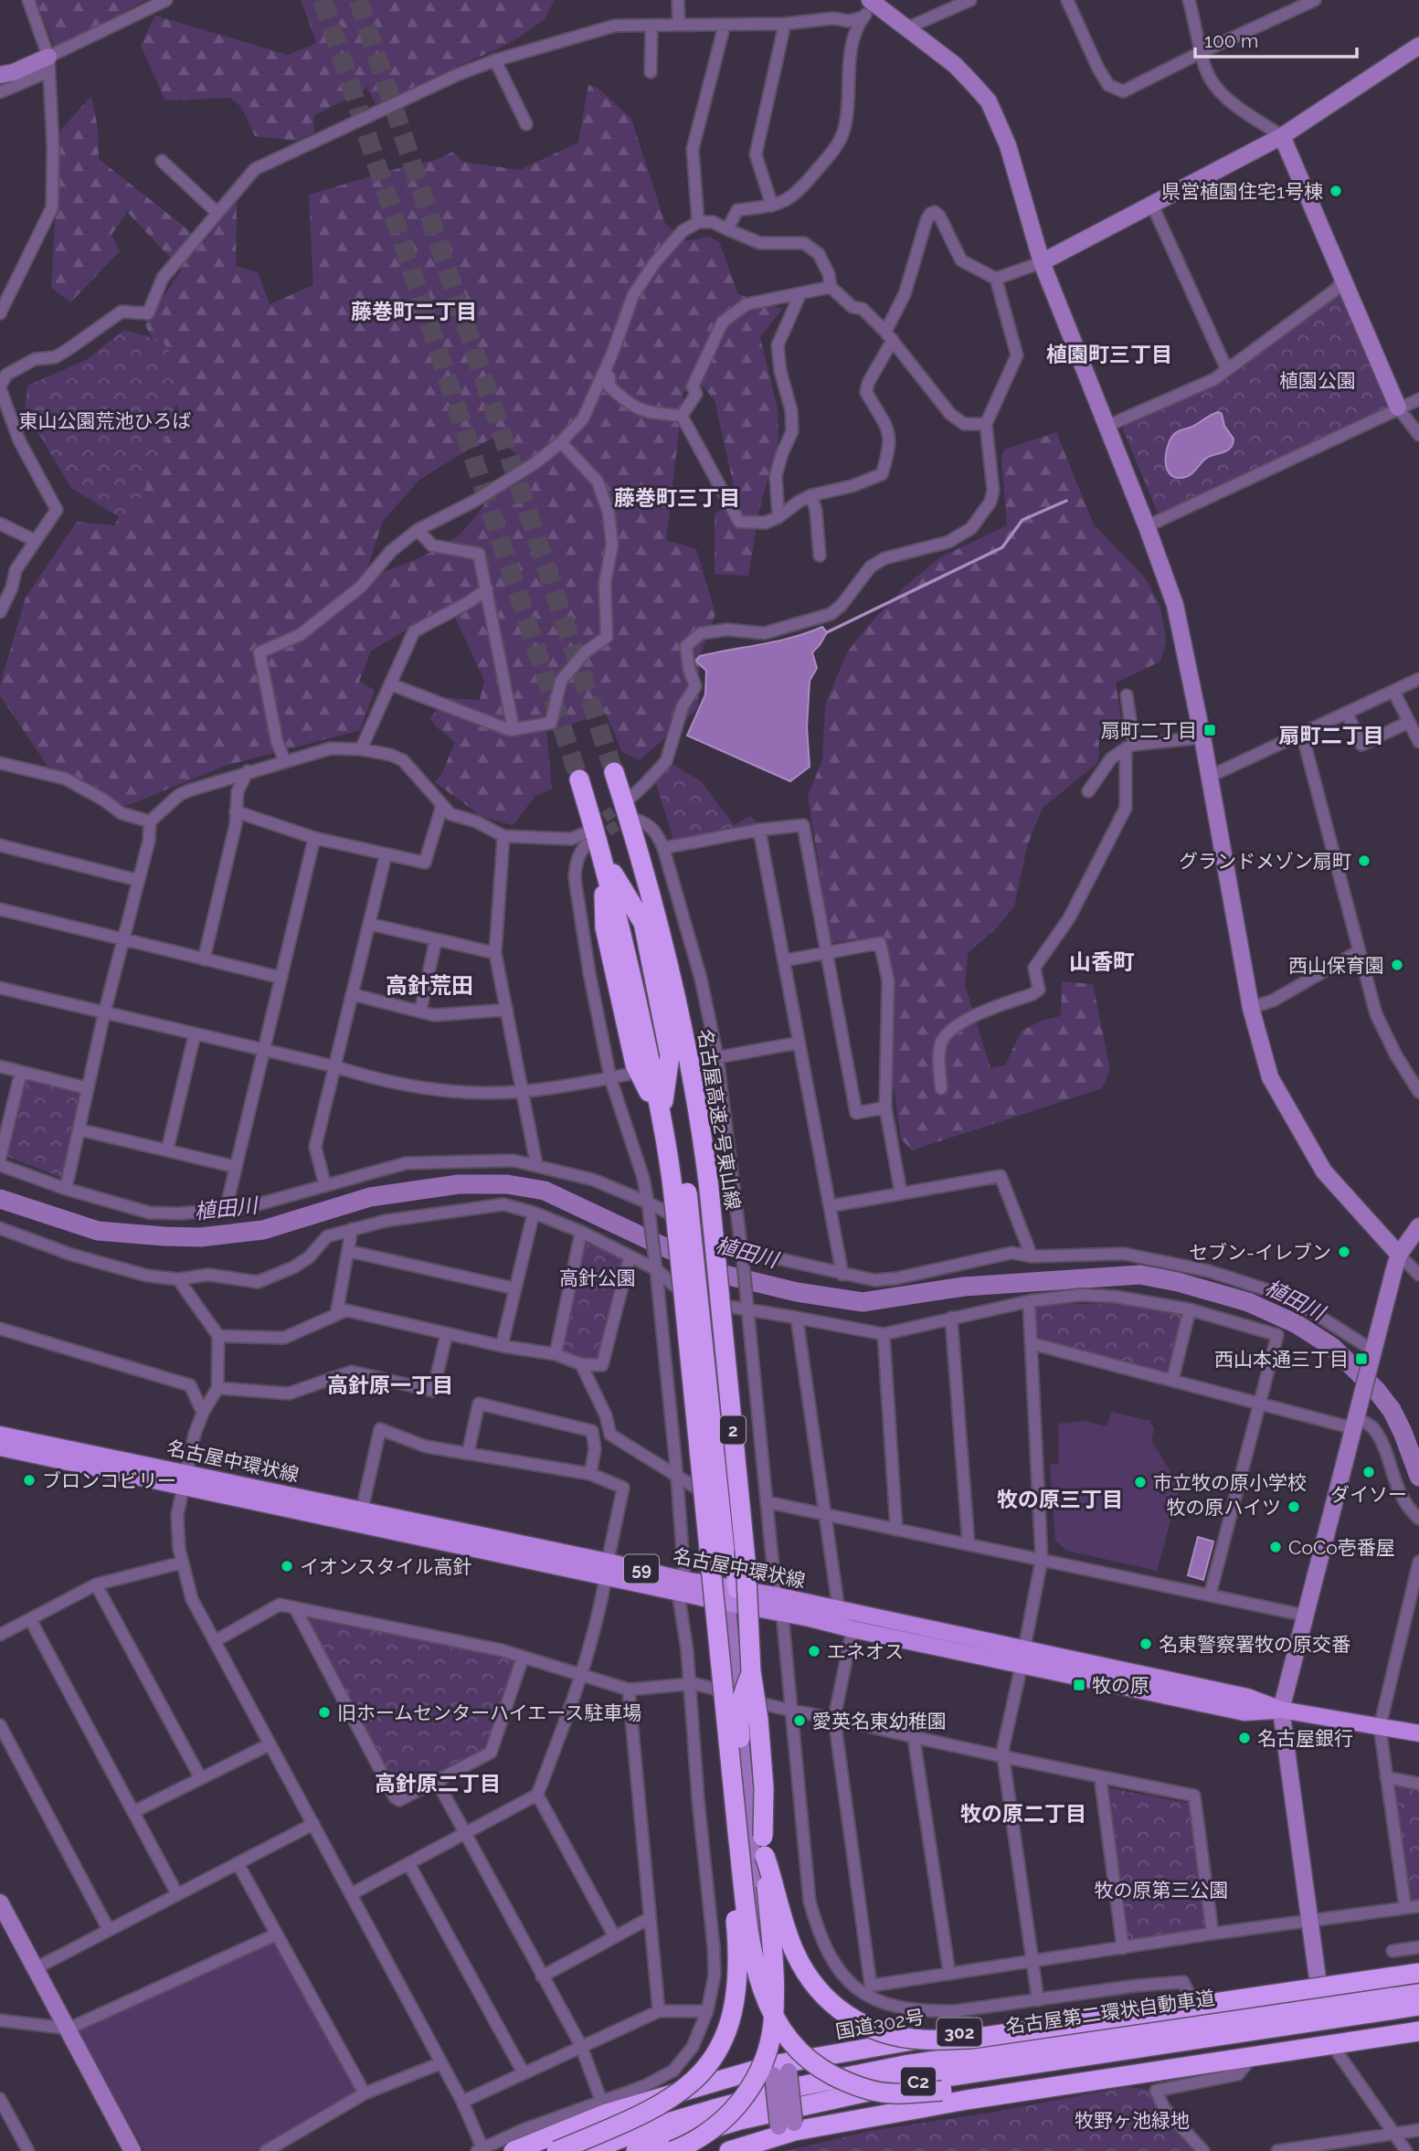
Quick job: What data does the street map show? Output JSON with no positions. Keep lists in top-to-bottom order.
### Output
{
  "streets": {
    "highway": [
      "名古屋高速2号東山線",
      "2",
      "名古屋第二環状自動車道",
      "国道302号",
      "302",
      "C2"
    ],
    "main road": ["名古屋中環状線", "59"]
  },
  "crossings": [
    ["名古屋高速2号東山線", "2"]
  ],
  "districts": [
    "藤巻町二丁目",
    "植園町三丁目",
    "藤巻町三丁目",
    "扇町二丁目",
    "山香町",
    "高針荒田",
    "高針原一丁目",
    "牧の原三丁目",
    "高針原二丁目",
    "牧の原二丁目"
  ],
  "water": ["植田川"],
  "parks": [
    "植園公園",
    "東山公園荒池ひろば",
    "高針公園",
    "牧の原第三公園",
    "牧野ヶ池緑地"
  ],
  "places": {
    "other": [
      "県営植園住宅1号棟",
      "グランドメゾン扇町",
      "西山保育園",
      "セブン-イレブン",
      "ダイソー",
      "ブロンコビリー",
      "市立牧の原小学校",
      "牧の原ハイツ",
      "CoCo壱番屋",
      "イオンスタイル高針",
      "名東警察署牧の原交番",
      "エネオス",
      "旧ホームセンターハイエース駐車場",
      "愛英名東幼稚園",
      "名古屋銀行"
    ],
    "transit": ["扇町二丁目", "西山本通三丁目", "牧の原"]
  },
  "scale_bar": "100 m"
}
